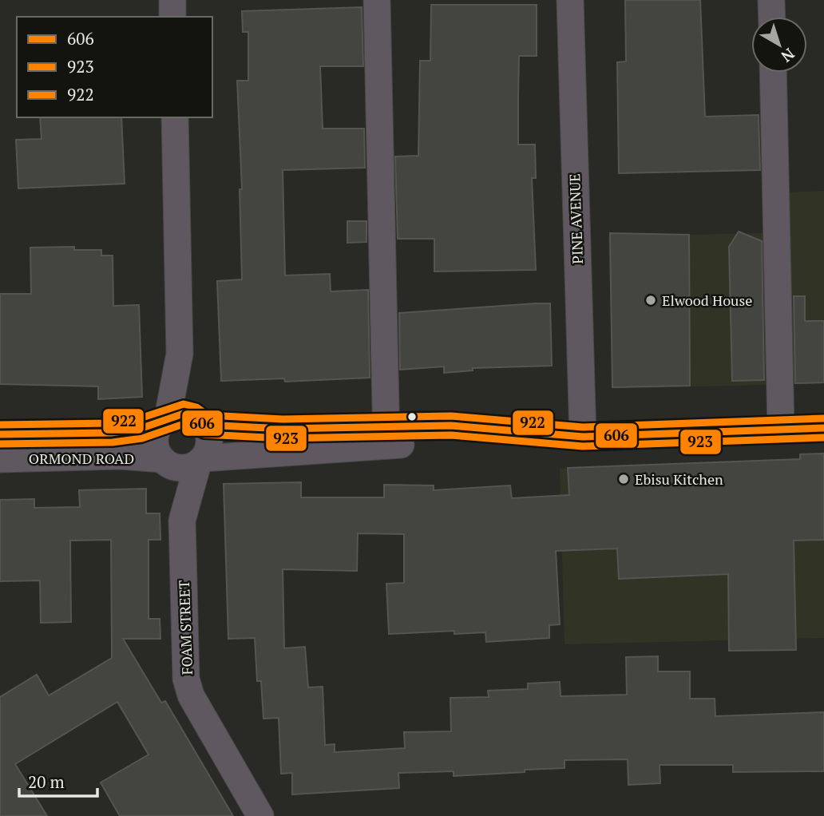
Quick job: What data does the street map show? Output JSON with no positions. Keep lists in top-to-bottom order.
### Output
{
  "streets": {
    "street": ["PINE AVENUE", "ORMOND ROAD", "FOAM STREET"]
  },
  "crossings": [
    ["ORMOND ROAD", "FOAM STREET"]
  ],
  "places": ["Elwood House", "Ebisu Kitchen"],
  "lines": ["transit line 922", "transit line 606", "transit line 923"],
  "legend": ["606", "923", "922"],
  "scale_bar": "20 m",
  "north": "bottom right"
}
